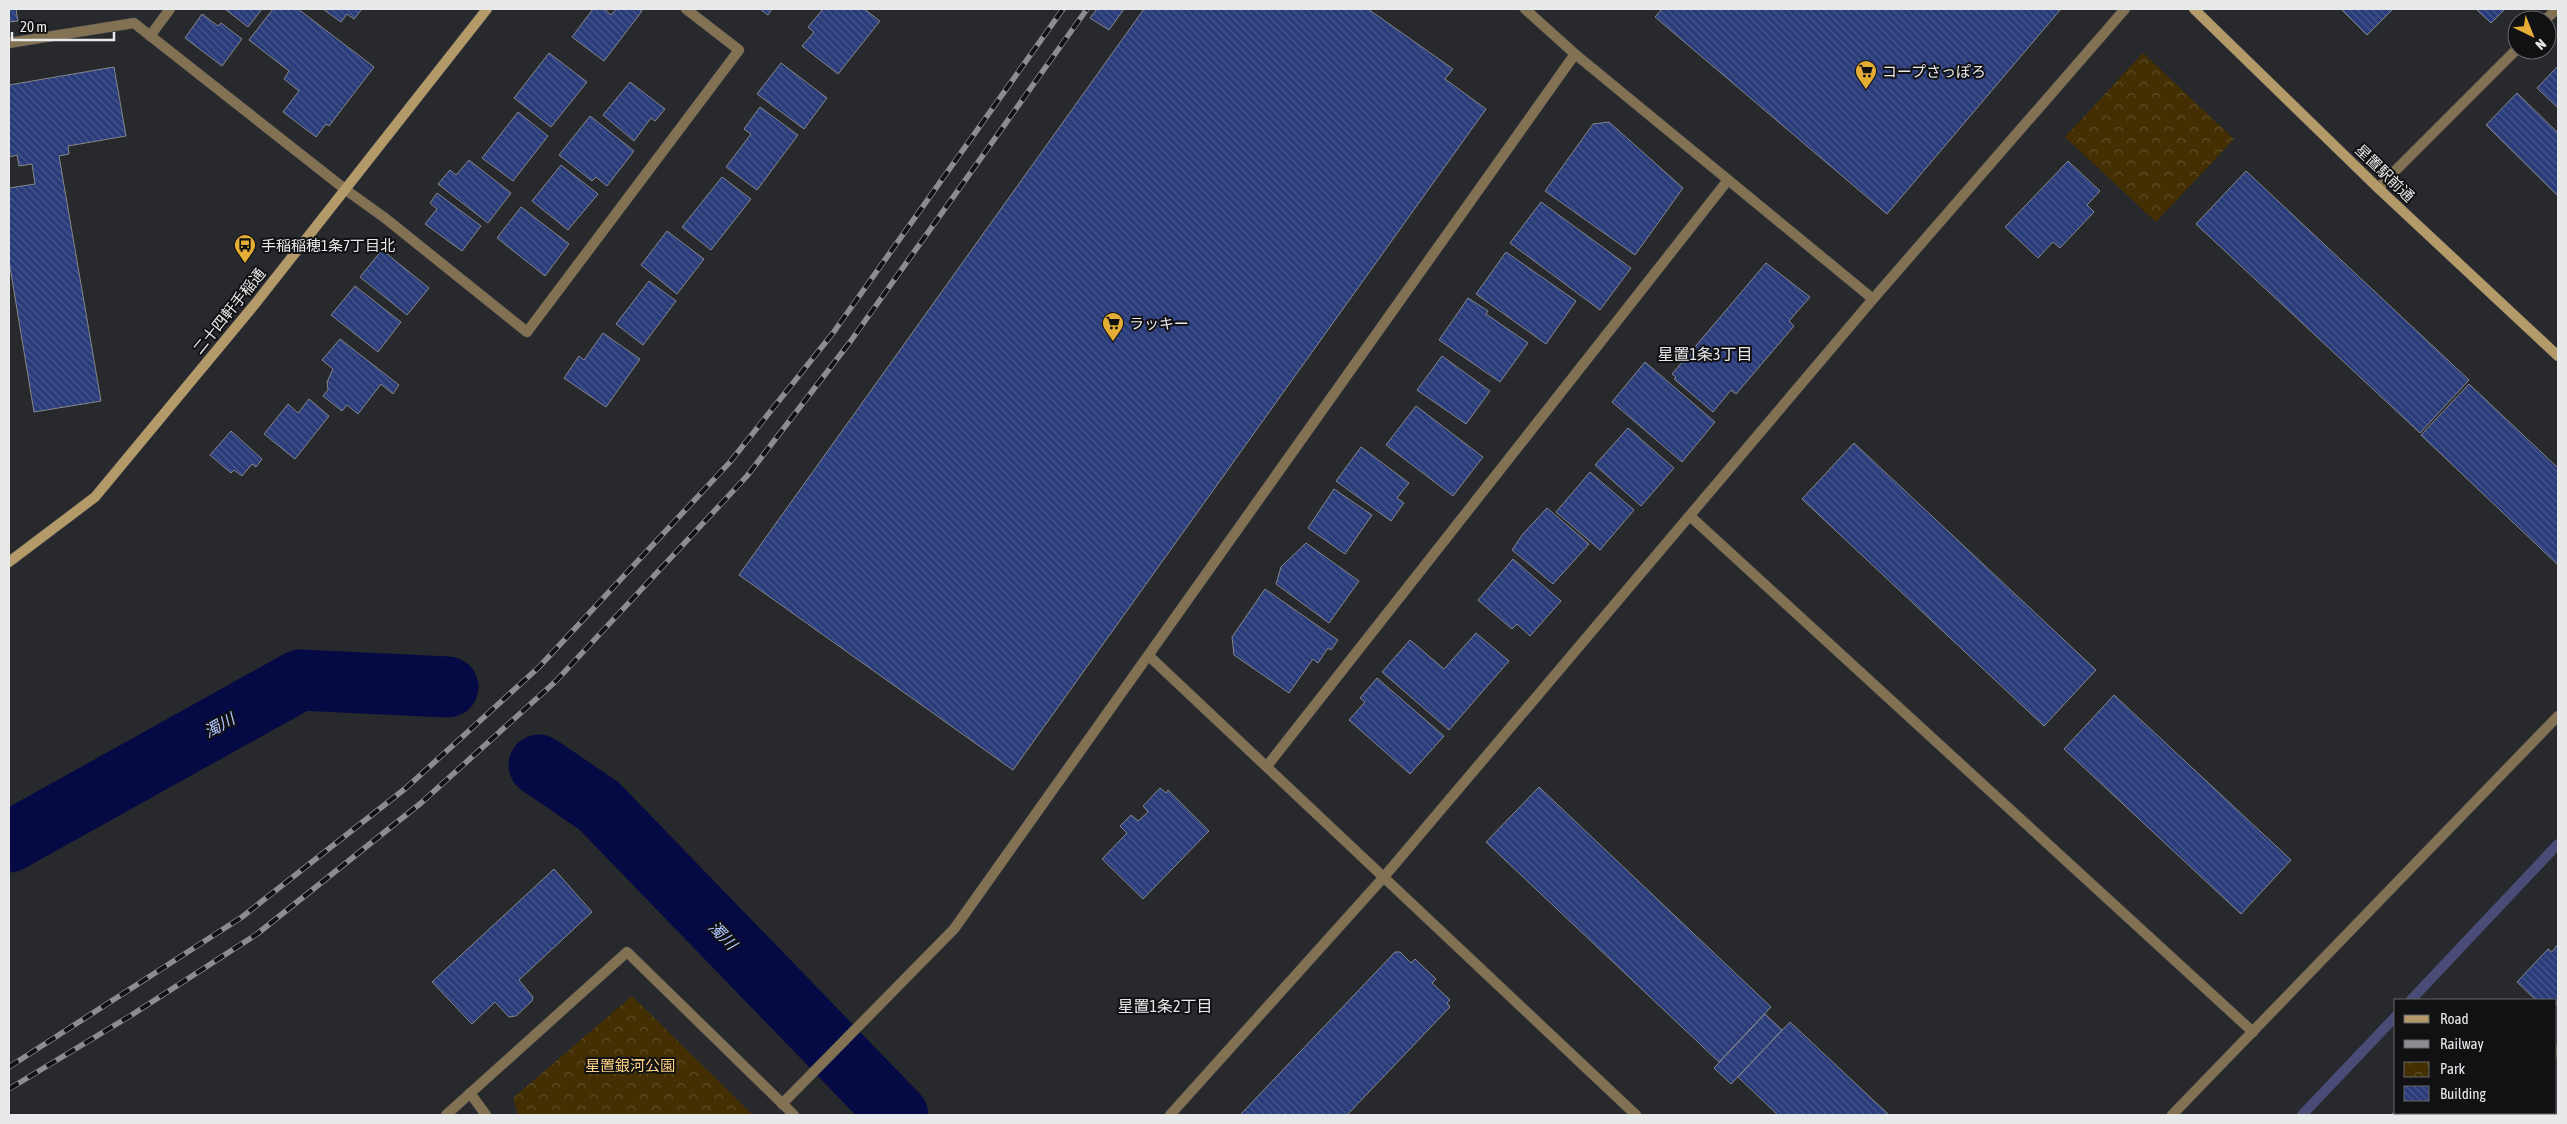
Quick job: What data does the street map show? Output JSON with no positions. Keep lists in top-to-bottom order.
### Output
{
  "streets": {
    "street": ["星置駅前通", "二十四軒手稲通"]
  },
  "districts": ["星置1条3丁目", "星置1条2丁目"],
  "water": ["濁川"],
  "parks": ["星置銀河公園"],
  "places": {
    "supermarket": ["コープさっぽろ", "ラッキー"],
    "bus stop": ["手稲稲穂1条7丁目北"]
  },
  "legend": [
    "Road",
    "Railway",
    "Park",
    "Building"
  ],
  "scale_bar": "20 m",
  "north": "bottom right"
}
